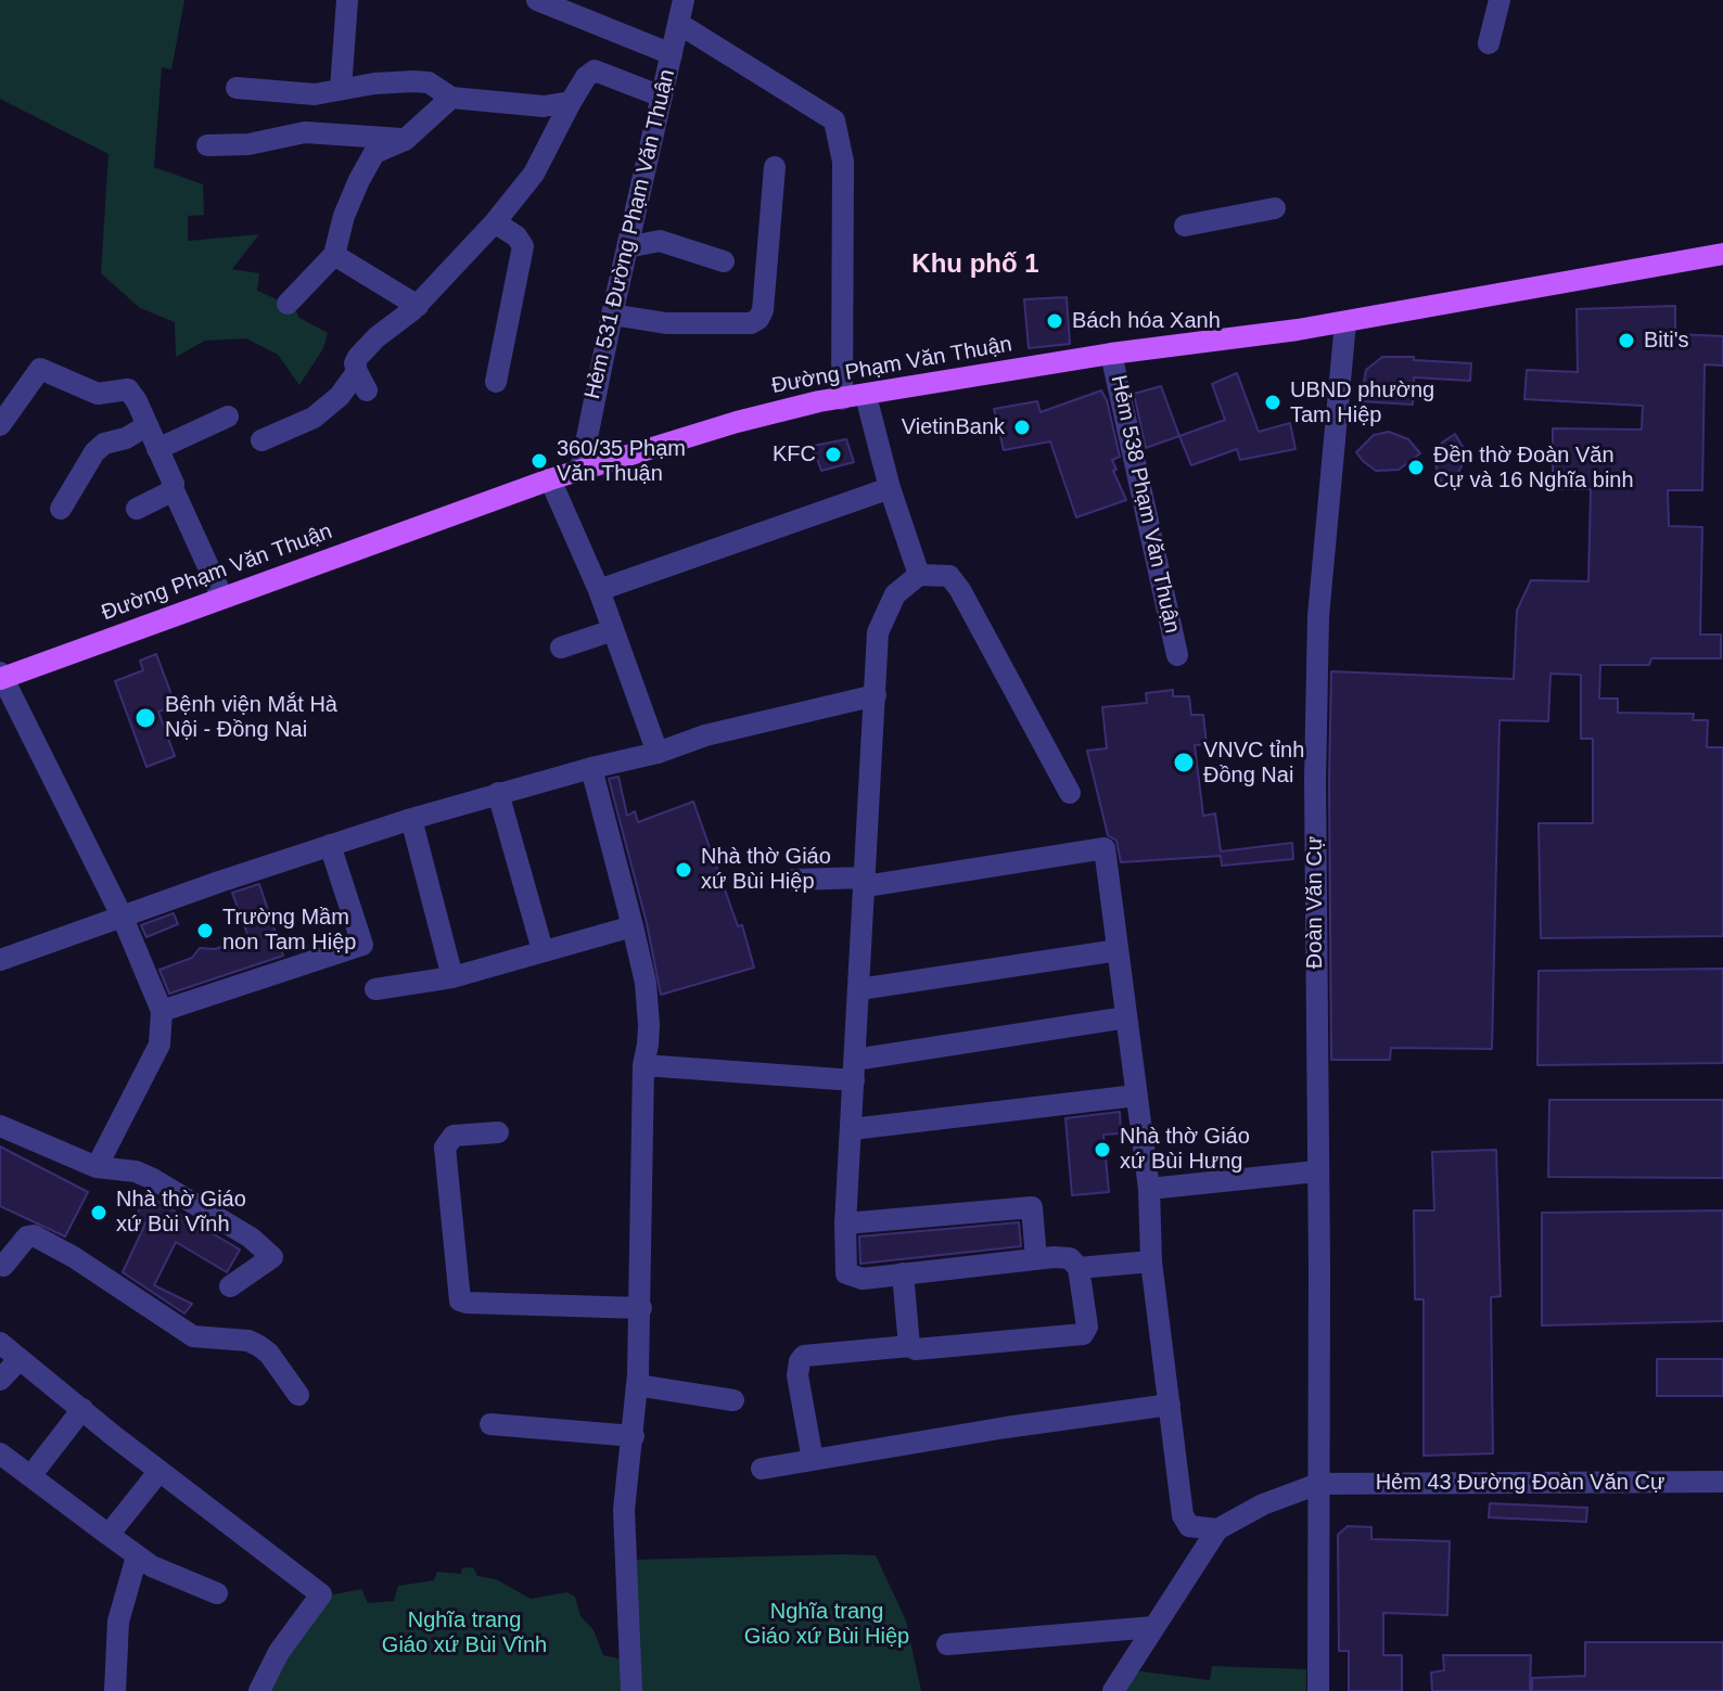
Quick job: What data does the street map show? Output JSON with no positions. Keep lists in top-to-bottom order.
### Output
{
  "streets": {
    "main road": ["Đường Phạm Văn Thuận"],
    "street": [
      "Hẻm 531 Đường Phạm Văn Thuận",
      "Hẻm 538 Phạm Văn Thuận",
      "Đoàn Văn Cự",
      "Hẻm 43 Đường Đoàn Văn Cự"
    ]
  },
  "crossings": [
    ["Hẻm 531 Đường Phạm Văn Thuận", "Đường Phạm Văn Thuận"],
    ["Đường Phạm Văn Thuận", "Hẻm 538 Phạm Văn Thuận"],
    ["Đường Phạm Văn Thuận", "Đoàn Văn Cự"],
    ["Đoàn Văn Cự", "Hẻm 43 Đường Đoàn Văn Cự"]
  ],
  "districts": ["Khu phố 1"],
  "parks": ["Nghĩa trang Giáo xứ Bùi Hiệp", "Nghĩa trang Giáo xứ Bùi Vĩnh"],
  "places": [
    "Bách hóa Xanh",
    "Biti's",
    "UBND phường Tam Hiệp",
    "VietinBank",
    "KFC",
    "360/35 Phạm Văn Thuận",
    "Đền thờ Đoàn Văn Cự và 16 Nghĩa binh",
    "Bệnh viện Mắt Hà Nội - Đồng Nai",
    "VNVC tỉnh Đồng Nai",
    "Nhà thờ Giáo xứ Bùi Hiệp",
    "Trường Mầm non Tam Hiệp",
    "Nhà thờ Giáo xứ Bùi Hưng",
    "Nhà thờ Giáo xứ Bùi Vĩnh"
  ]
}
